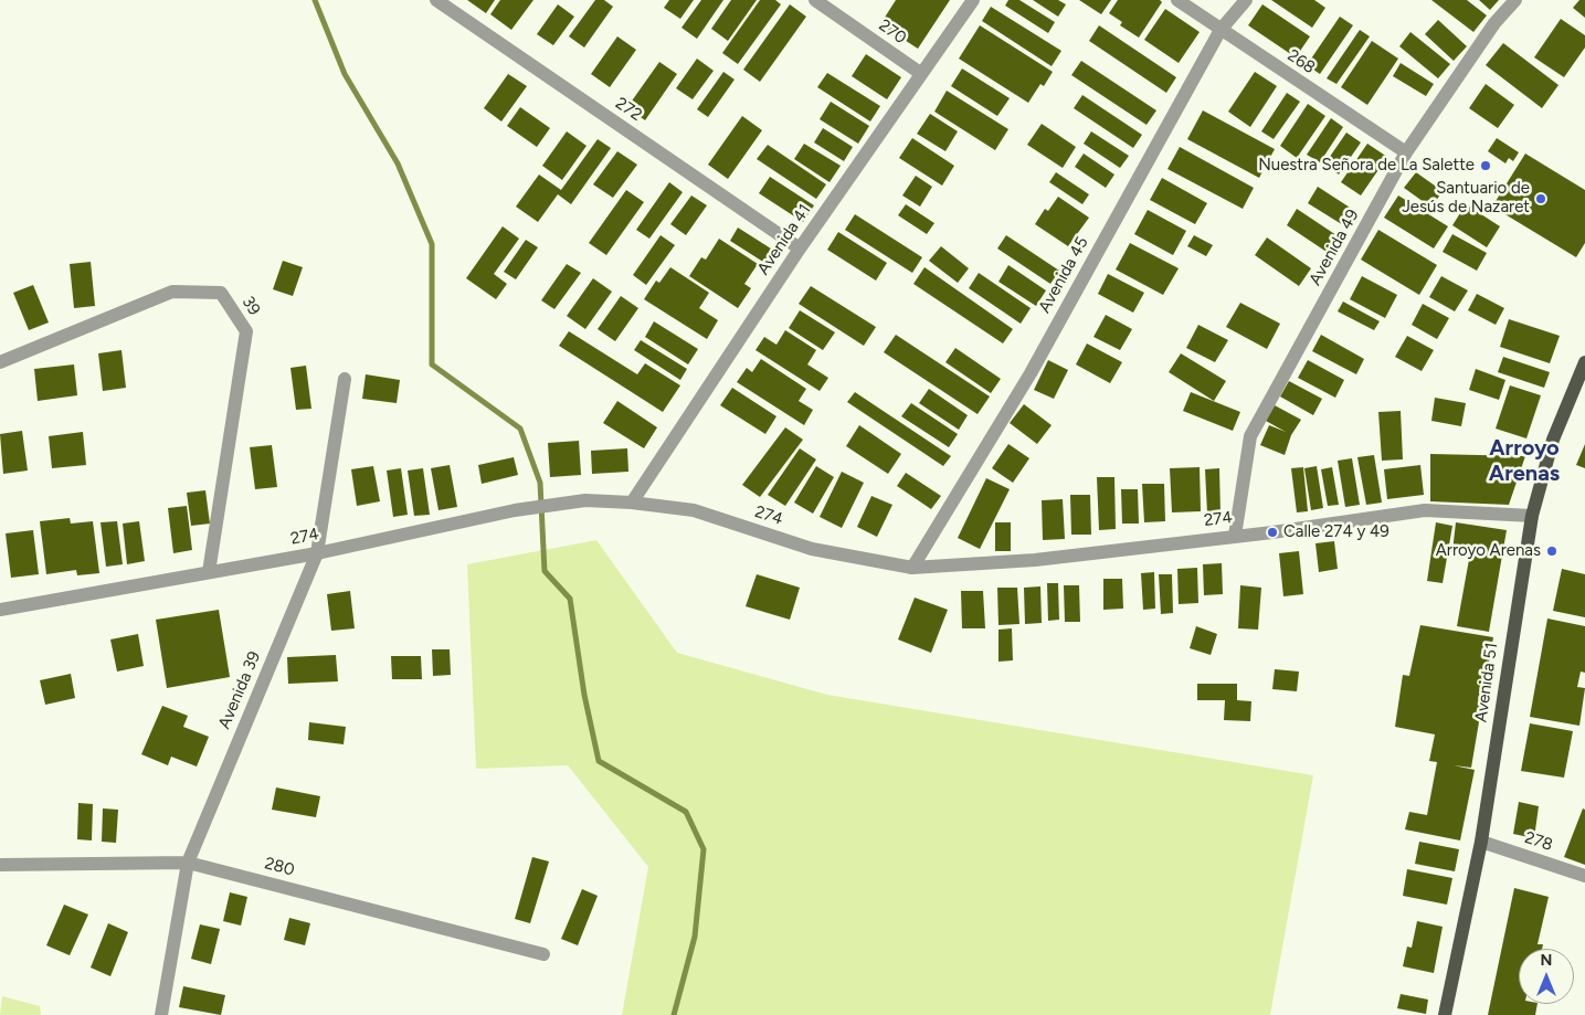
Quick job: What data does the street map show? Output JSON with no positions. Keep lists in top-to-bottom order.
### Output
{
  "streets": {
    "main road": ["Avenida 51"],
    "street": [
      "270",
      "268",
      "272",
      "Avenida 41",
      "Avenida 49",
      "Avenida 45",
      "39",
      "274",
      "Avenida 39",
      "278",
      "280"
    ]
  },
  "crossings": [
    ["270", "Avenida 41"],
    ["268", "Avenida 49"],
    ["268", "Avenida 45"],
    ["272", "Avenida 41"],
    ["Avenida 41", "274"],
    ["Avenida 49", "274"],
    ["Avenida 45", "274"],
    ["39", "274"],
    ["274", "Avenida 51"],
    ["274", "Avenida 39"],
    ["Avenida 51", "278"],
    ["Avenida 39", "280"]
  ],
  "districts": ["Arroyo Arenas"],
  "places": [
    "Nuestra Señora de La Salette",
    "Santuario de Jesús de Nazaret",
    "Calle 274 y 49",
    "Arroyo Arenas"
  ],
  "north": "top"
}
